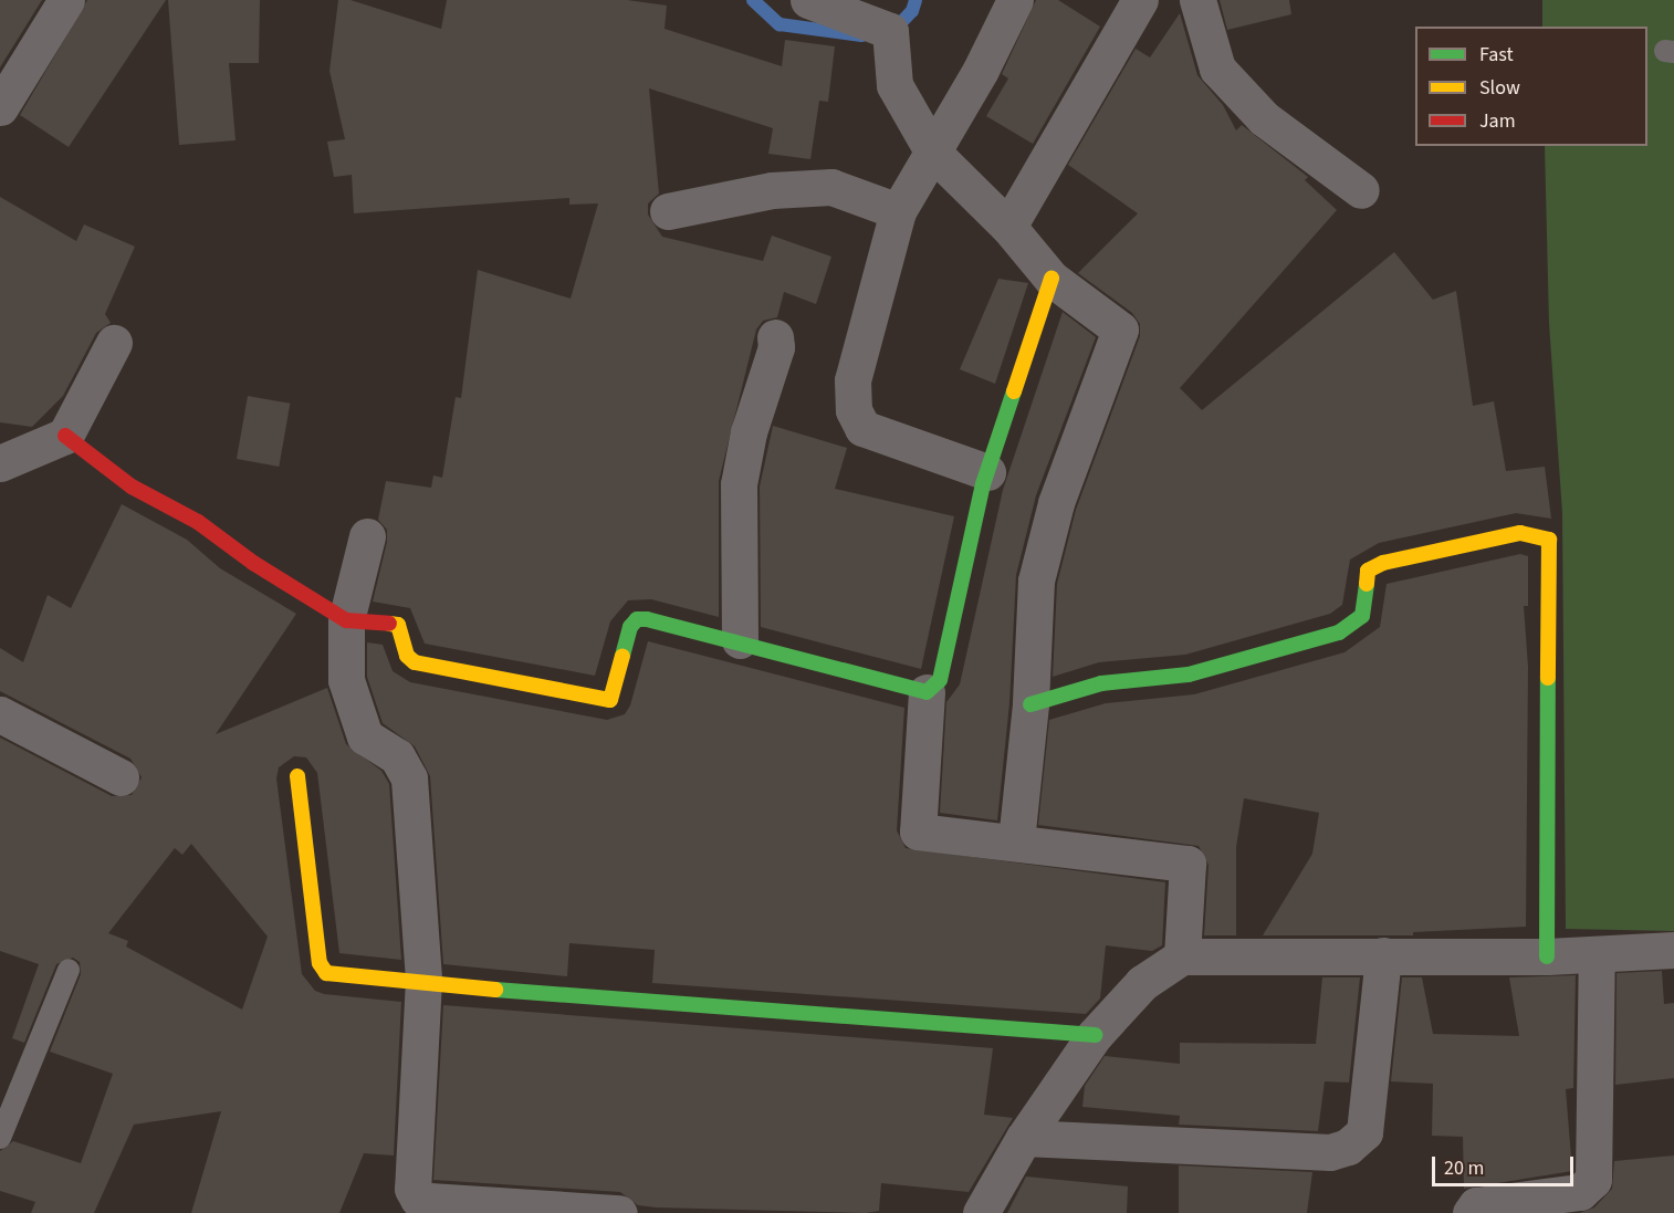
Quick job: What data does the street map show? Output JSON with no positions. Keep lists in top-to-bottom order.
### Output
{
  "legend": ["Fast", "Slow", "Jam"],
  "scale_bar": "20 m"
}
